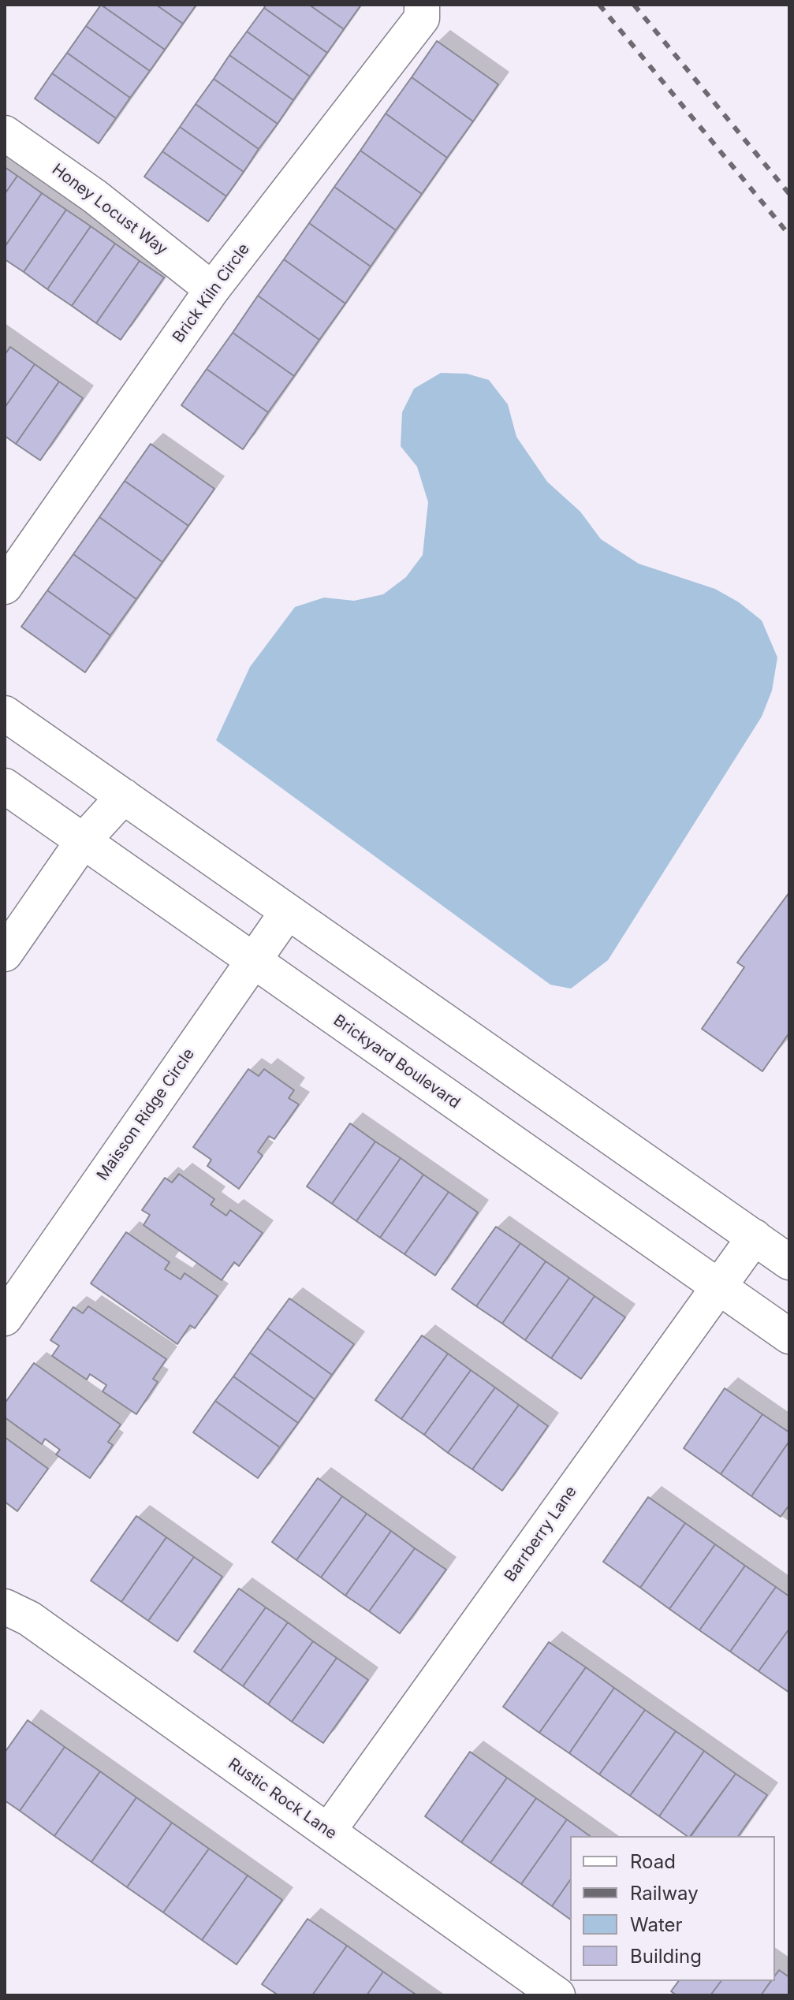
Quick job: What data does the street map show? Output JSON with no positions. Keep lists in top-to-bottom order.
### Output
{
  "streets": {
    "street": [
      "Honey Locust Way",
      "Brick Kiln Circle",
      "Brickyard Boulevard",
      "Maisson Ridge Circle",
      "Barrberry Lane",
      "Rustic Rock Lane"
    ]
  },
  "crossings": [
    ["Honey Locust Way", "Brick Kiln Circle"],
    ["Brickyard Boulevard", "Maisson Ridge Circle"],
    ["Brickyard Boulevard", "Barrberry Lane"],
    ["Barrberry Lane", "Rustic Rock Lane"]
  ],
  "legend": [
    "Road",
    "Railway",
    "Water",
    "Building"
  ]
}
